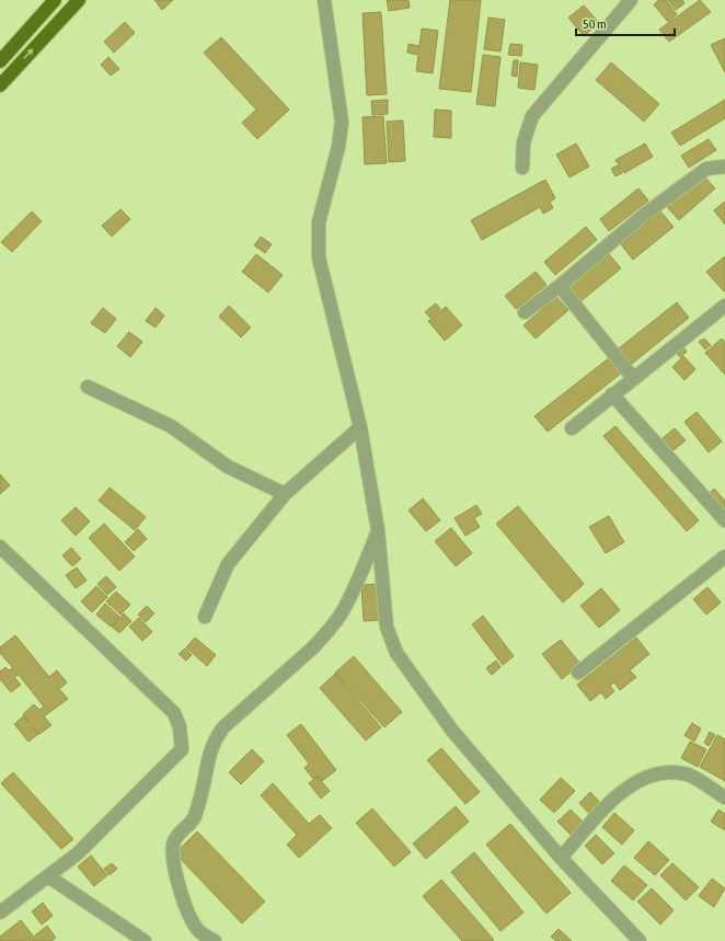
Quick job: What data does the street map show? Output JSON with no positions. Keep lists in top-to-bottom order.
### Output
{
  "scale_bar": "50 m"
}
